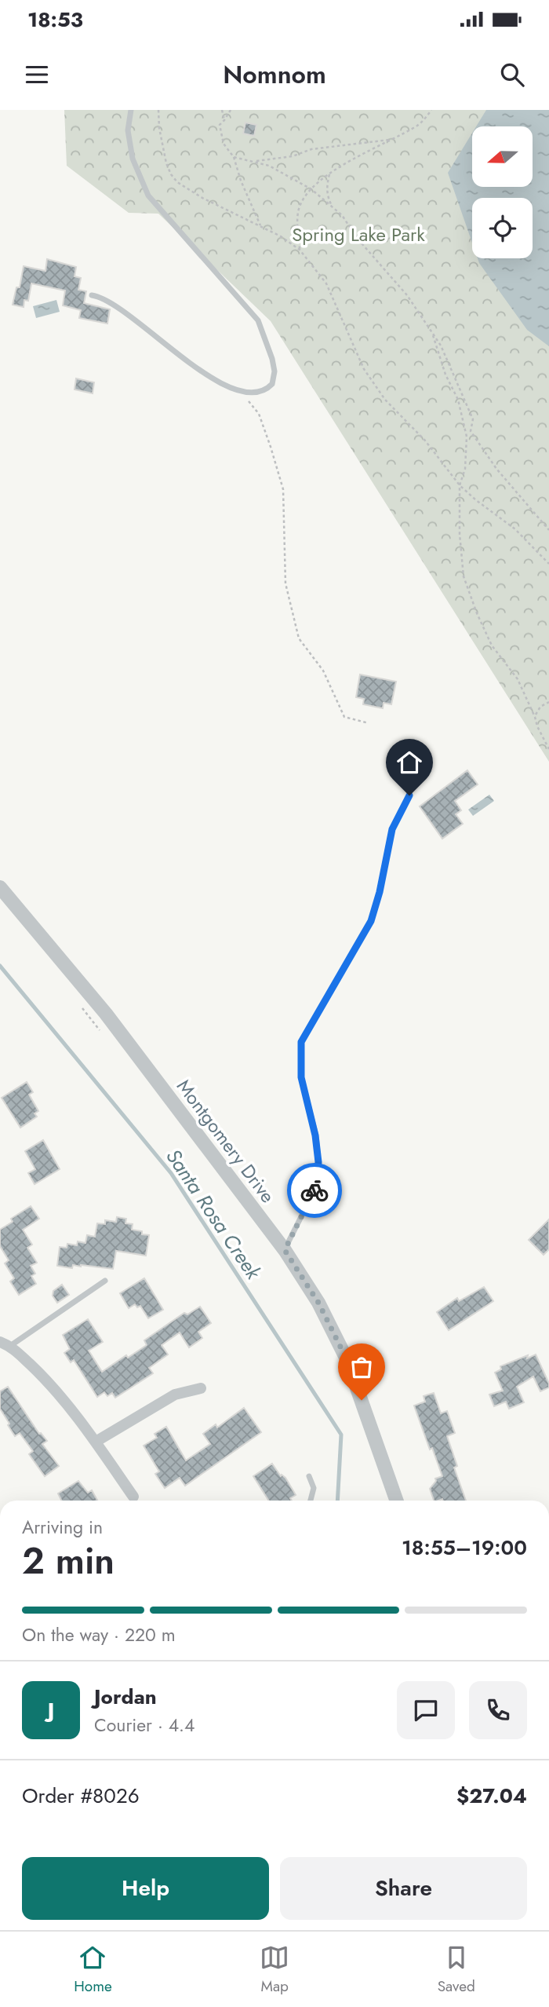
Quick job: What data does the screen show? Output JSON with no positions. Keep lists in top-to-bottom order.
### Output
{
  "streets": {
    "street": ["Montgomery Drive"]
  },
  "water": ["Santa Rosa Creek"],
  "parks": ["Spring Lake Park"],
  "north": "left",
  "page": {
    "status": "18:53",
    "header": "Nomnom",
    "heading": ["2 min", "Arriving in", "18:55–19:00"],
    "panel": [
      "Jordan",
      "Courier · 4.4",
      "Order #8026",
      "$27.04"
    ],
    "bar": "On the way · 220 m",
    "round": "J",
    "buttons": ["Help", "Share"],
    "tabs": ["Home", "Map", "Saved"]
  }
}
